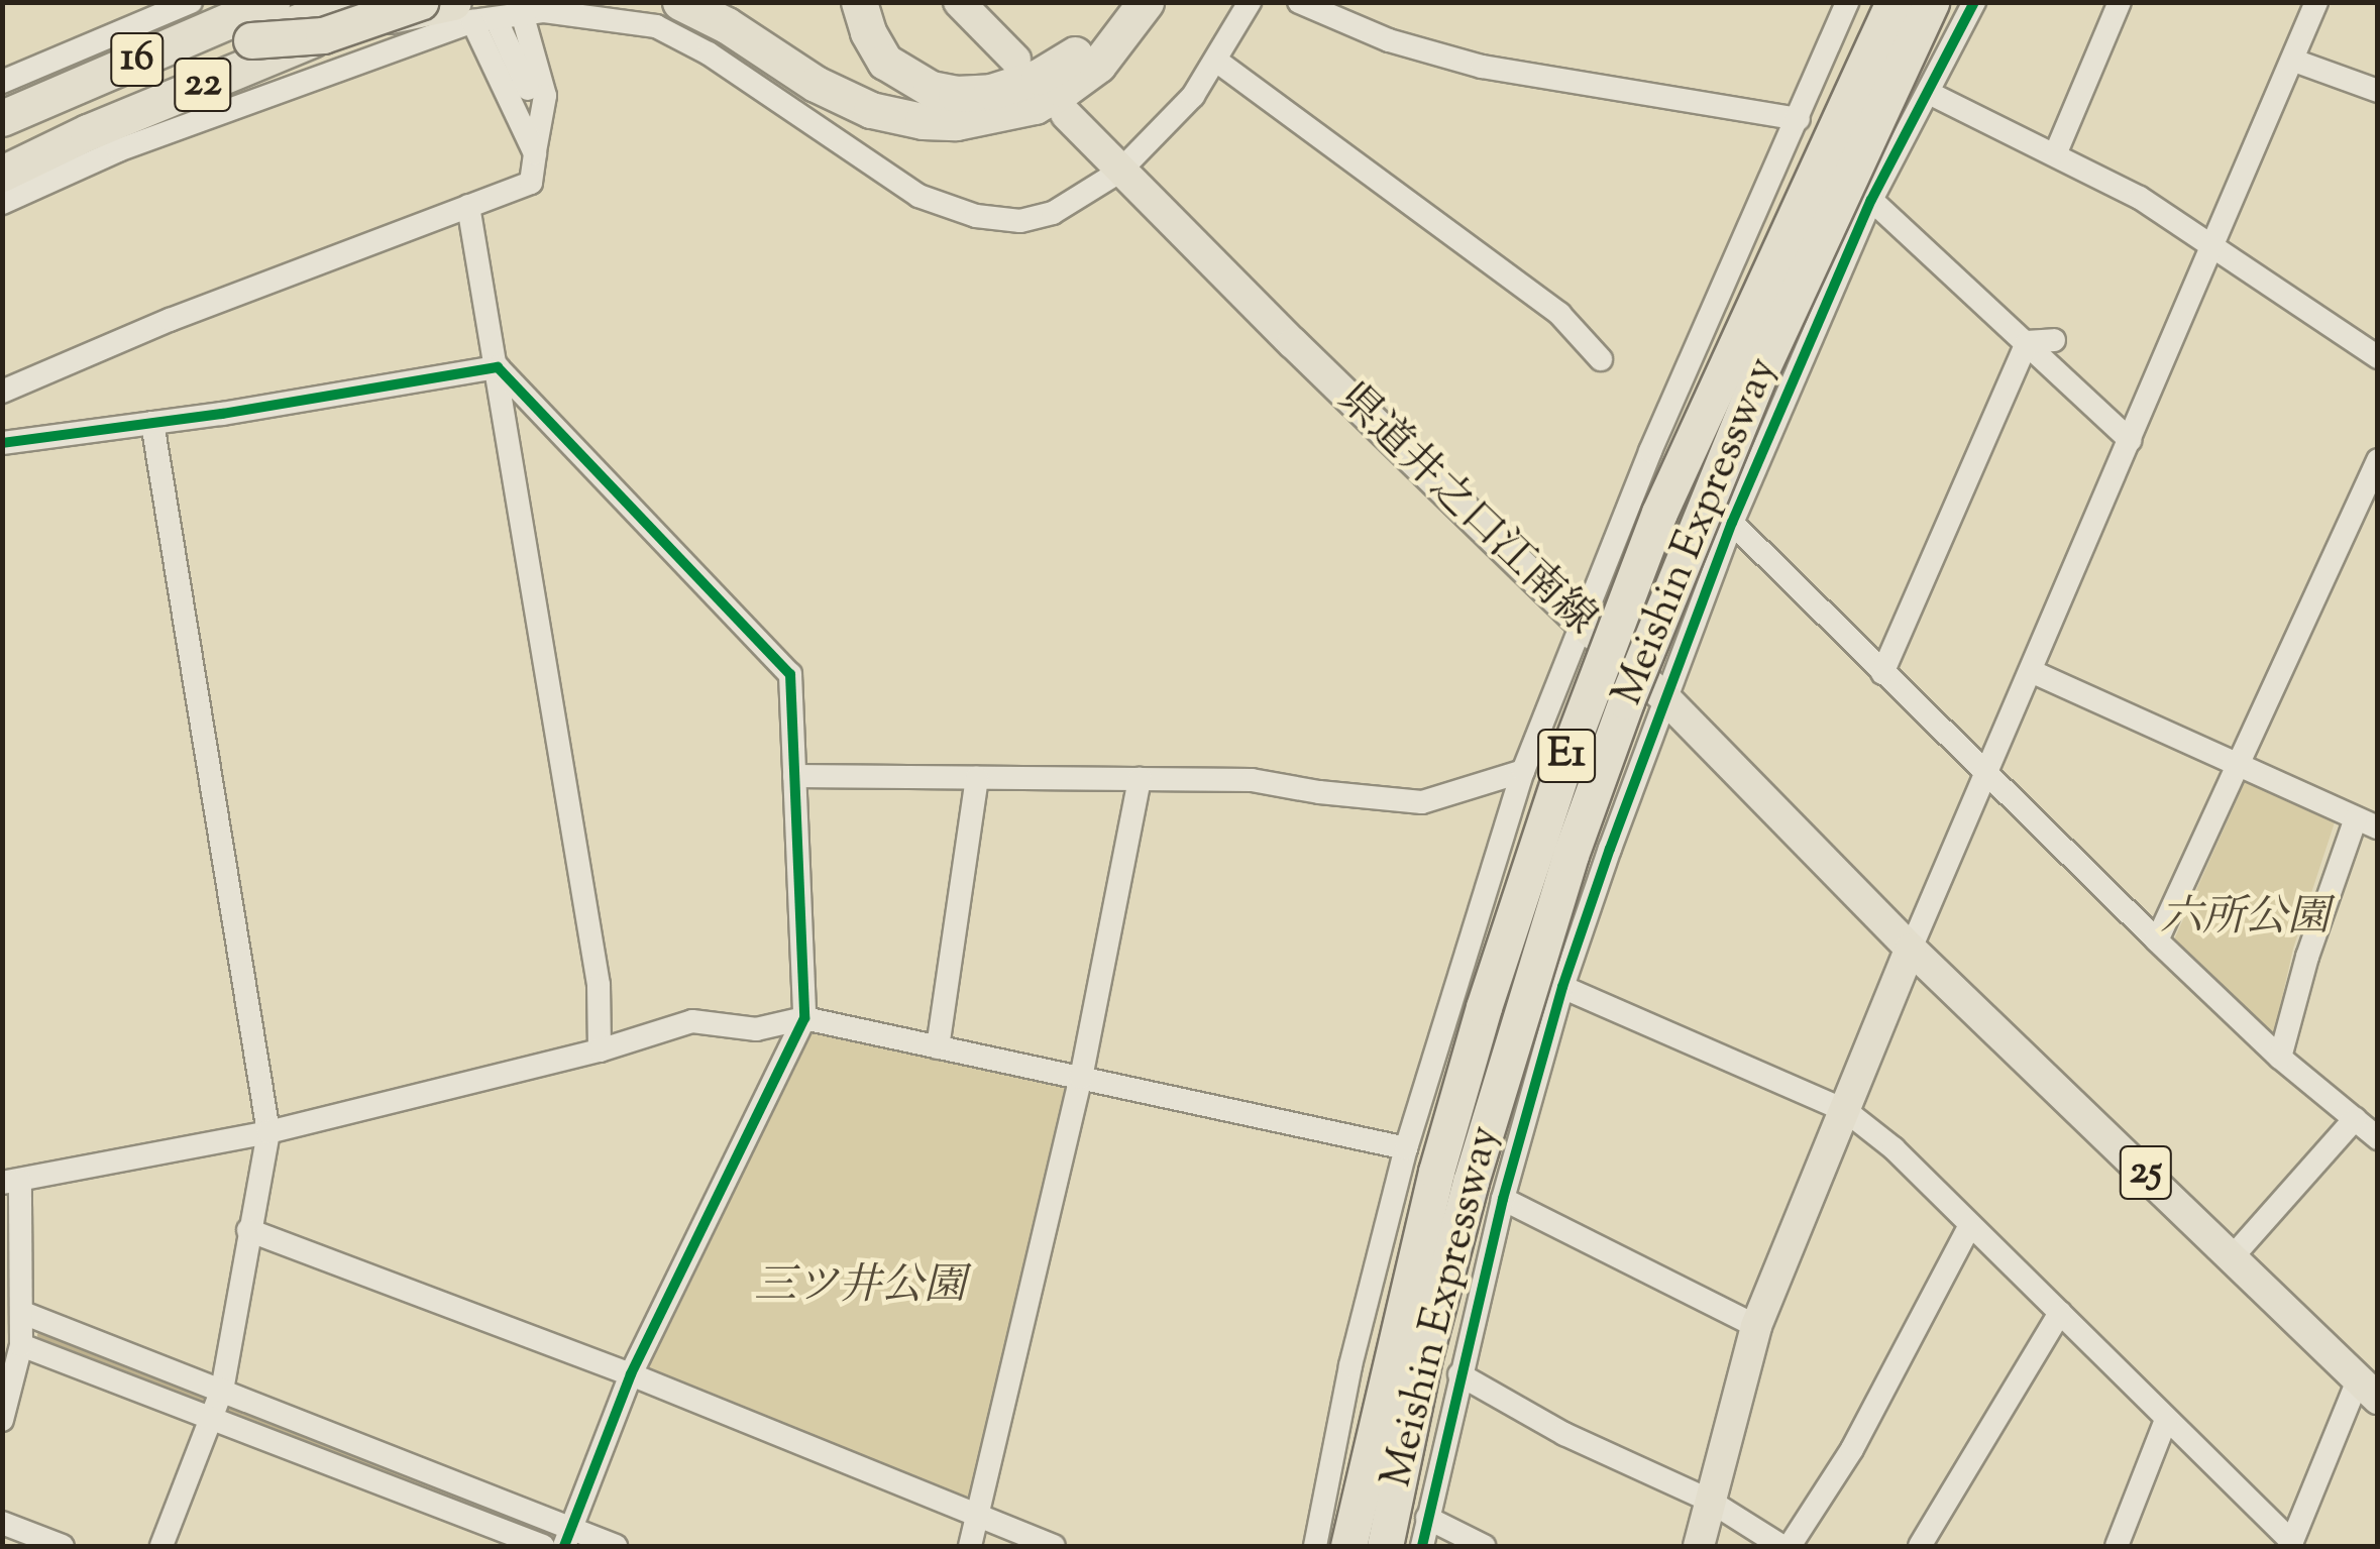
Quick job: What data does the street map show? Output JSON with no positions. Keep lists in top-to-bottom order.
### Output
{
  "streets": {
    "highway": [
      "16",
      "22",
      "Meishin Expressway",
      "E1"
    ],
    "main road": ["県道井之口江南線", "25"]
  },
  "crossings": [
    ["16", "22"],
    ["県道井之口江南線", "25"]
  ],
  "parks": ["六所公園", "三ツ井公園"]
}
